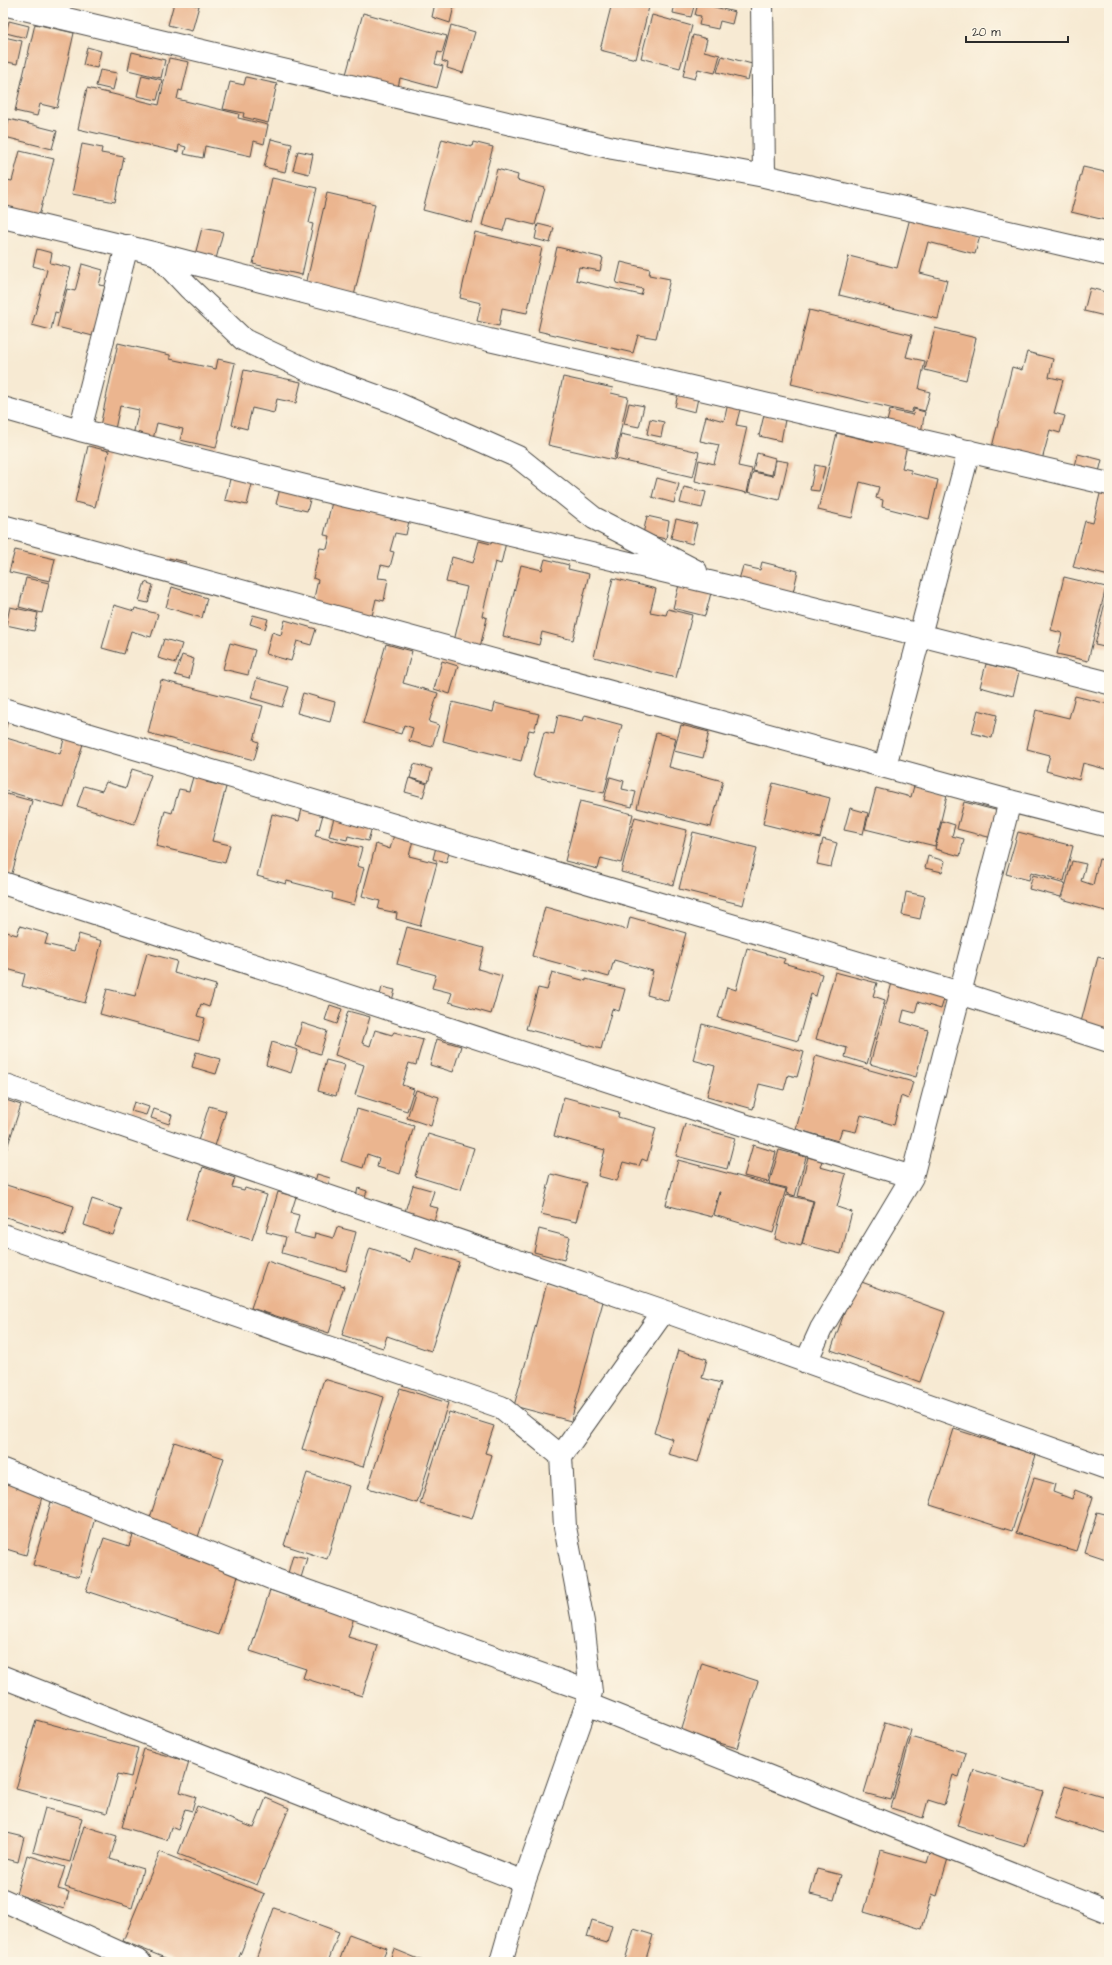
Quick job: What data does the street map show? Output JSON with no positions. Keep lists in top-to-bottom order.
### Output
{
  "scale_bar": "20 m"
}
